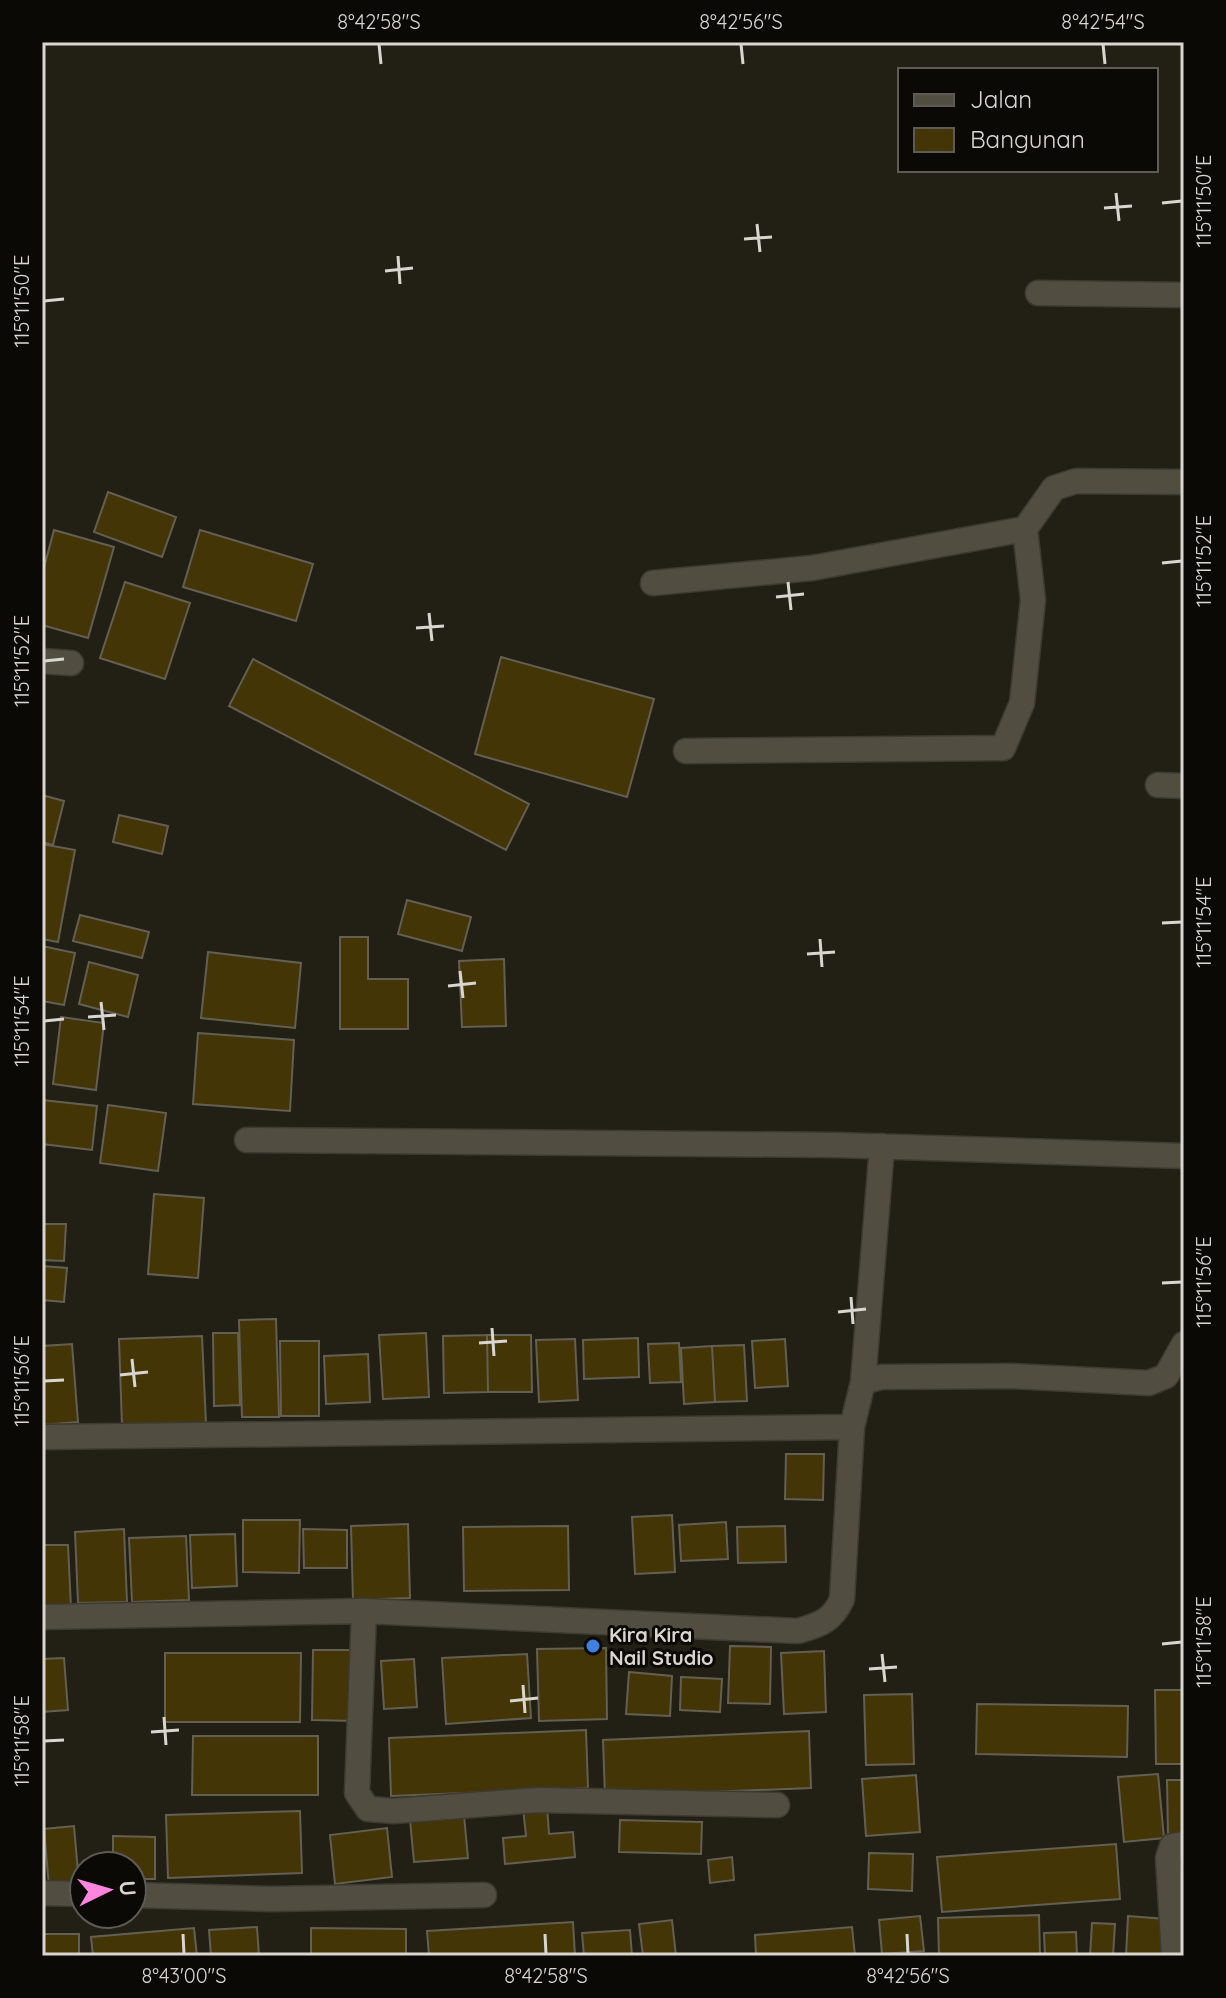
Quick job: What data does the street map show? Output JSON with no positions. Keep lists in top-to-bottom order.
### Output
{
  "places": ["Kira Kira Nail Studio"],
  "legend": ["Jalan", "Bangunan"],
  "north": "right",
  "coordinates": [
    "8°42'58\"S",
    "8°42'56\"S",
    "8°42'54\"S",
    "115°11'50\"E",
    "115°11'52\"E",
    "115°11'54\"E",
    "115°11'56\"E",
    "115°11'58\"E",
    "8°43'00\"S"
  ]
}
